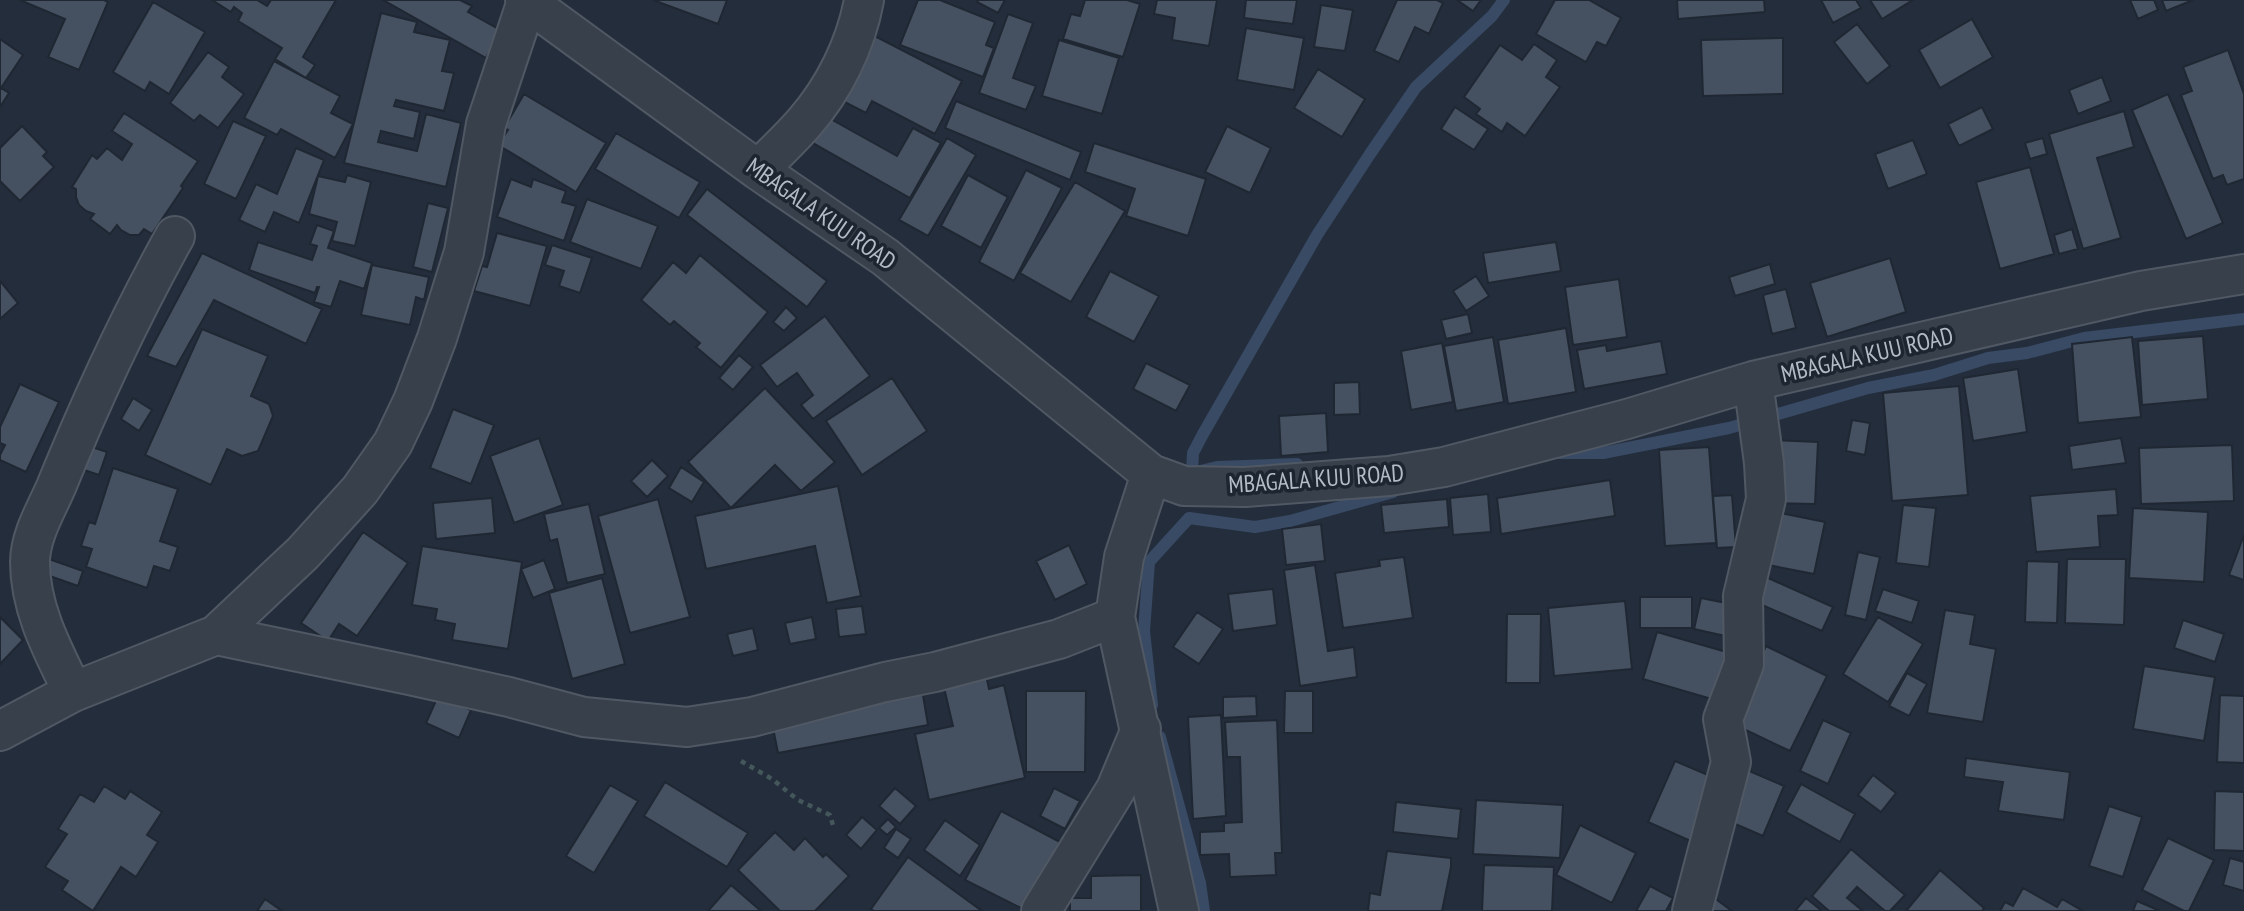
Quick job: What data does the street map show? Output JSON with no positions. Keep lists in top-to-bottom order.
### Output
{
  "streets": {
    "street": ["MBAGALA KUU ROAD"]
  }
}
